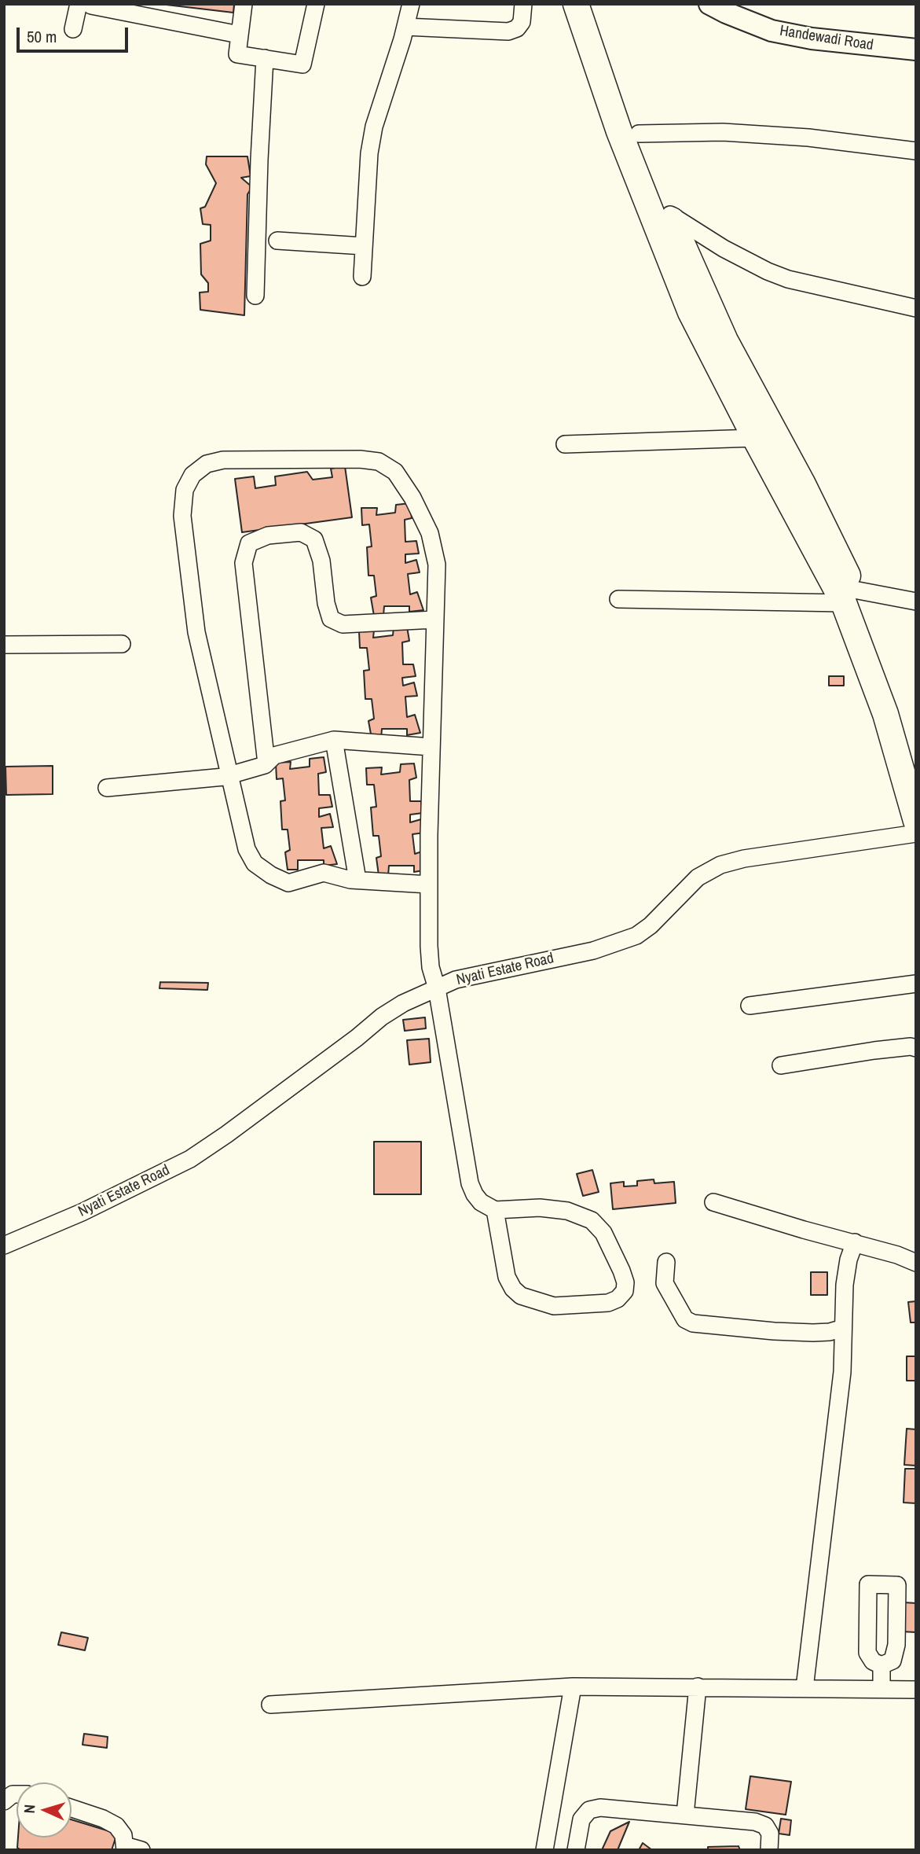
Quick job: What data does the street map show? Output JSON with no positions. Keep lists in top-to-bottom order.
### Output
{
  "streets": {
    "main road": ["Handewadi Road"],
    "street": ["Nyati Estate Road"]
  },
  "scale_bar": "50 m",
  "north": "left"
}
